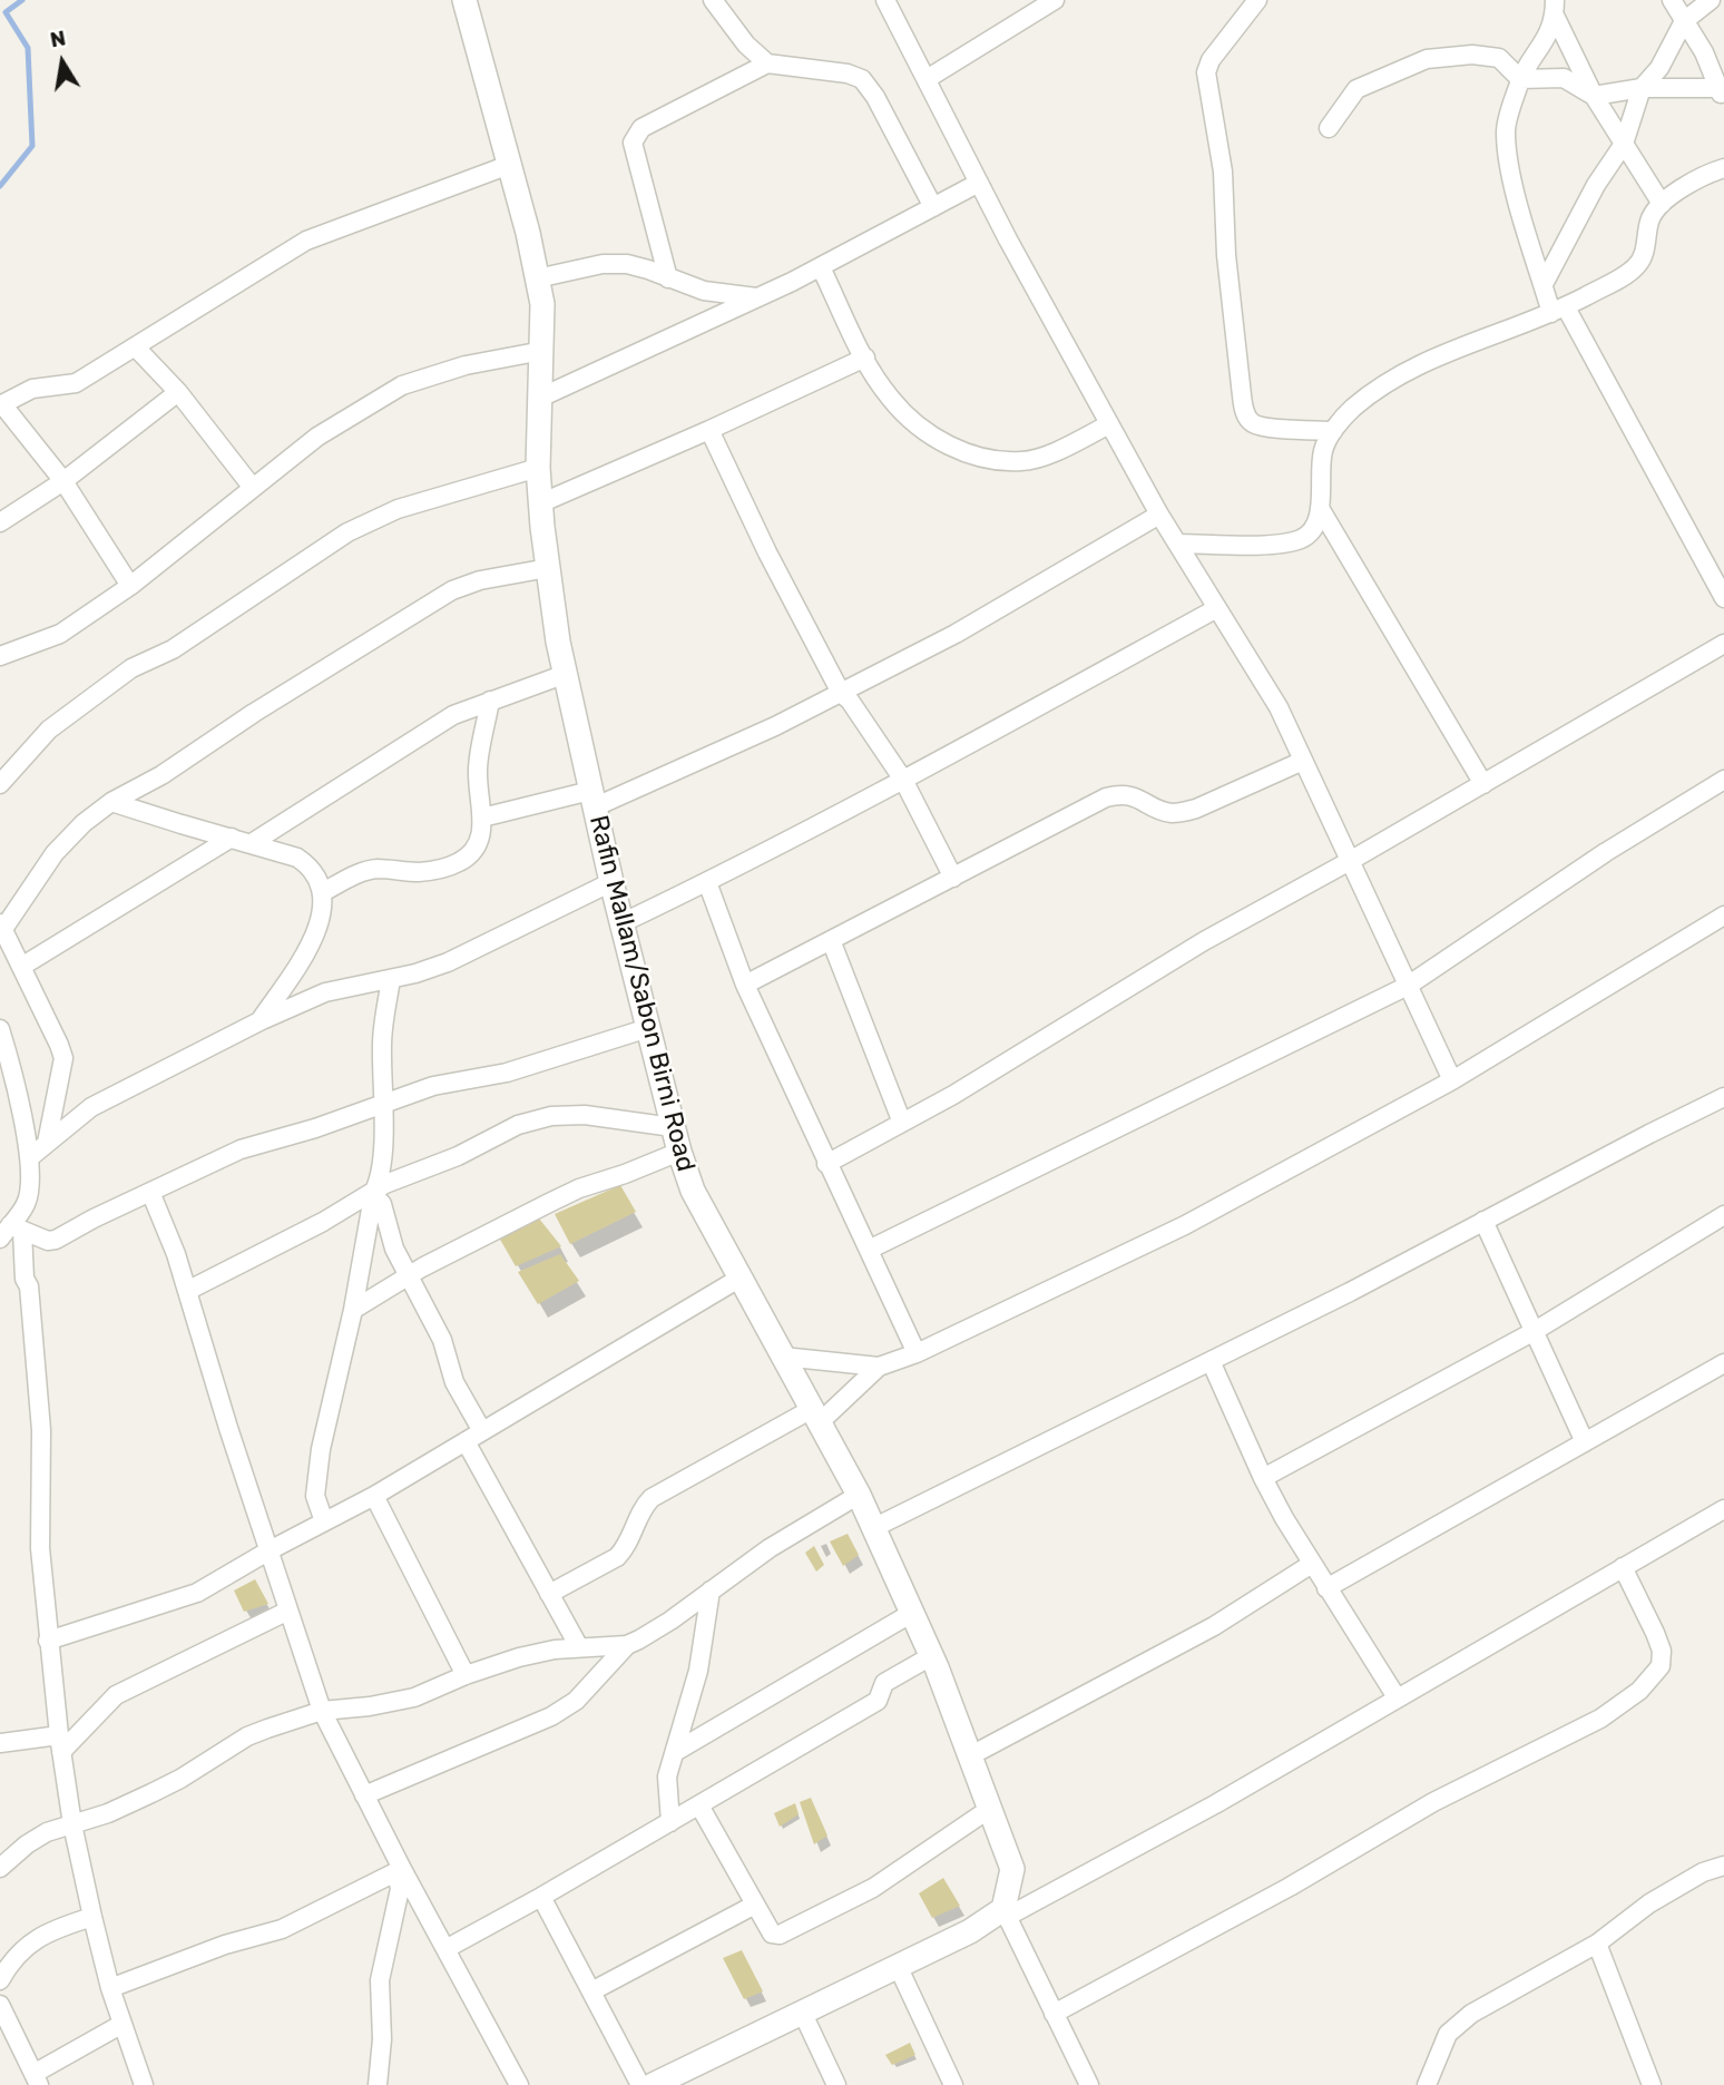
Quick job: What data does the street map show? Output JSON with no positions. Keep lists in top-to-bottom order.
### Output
{
  "streets": {
    "street": ["Rafin Mallam/Sabon Birni Road"]
  },
  "north": "top"
}
